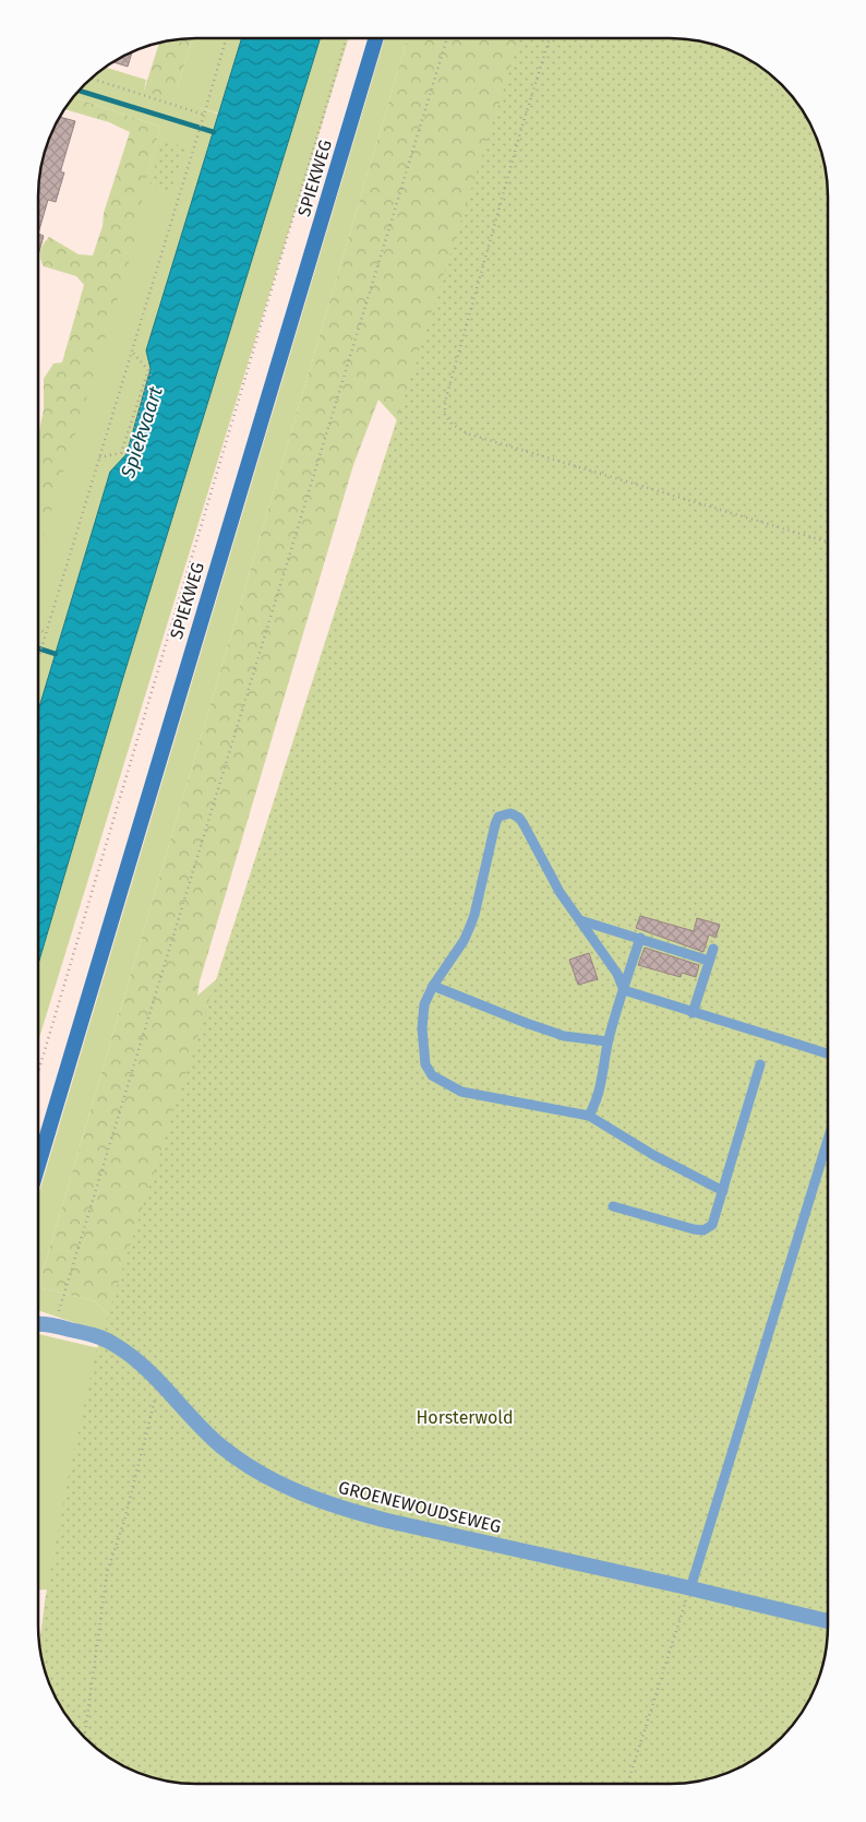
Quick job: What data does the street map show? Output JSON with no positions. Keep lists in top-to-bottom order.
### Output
{
  "streets": {
    "main road": ["SPIEKWEG"],
    "street": ["GROENEWOUDSEWEG"]
  },
  "water": ["Spiekvaart"],
  "parks": ["Horsterwold"]
}
